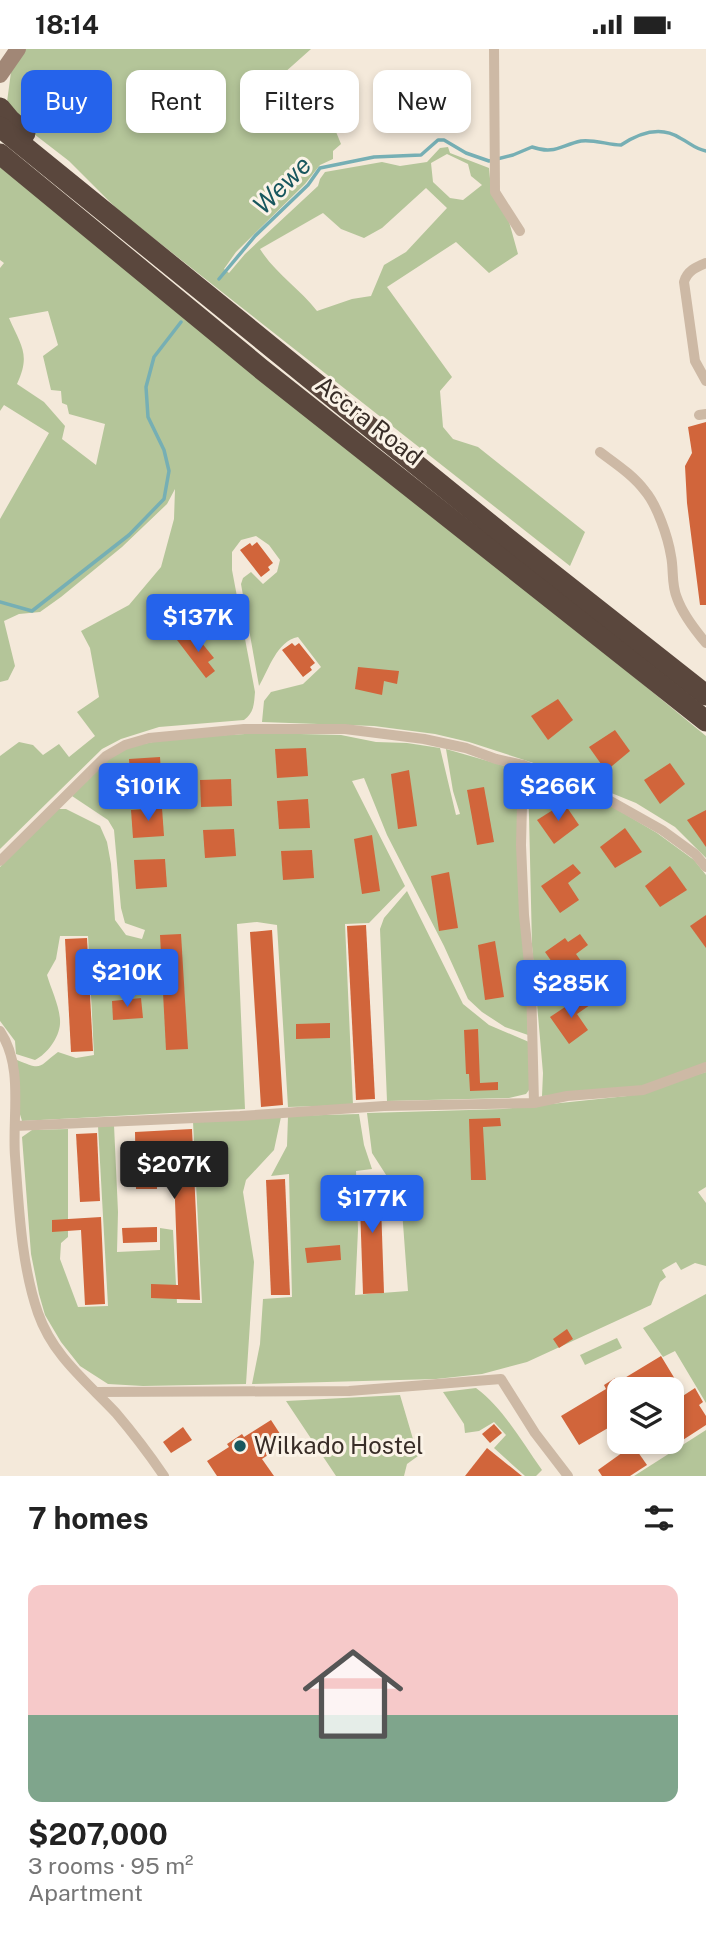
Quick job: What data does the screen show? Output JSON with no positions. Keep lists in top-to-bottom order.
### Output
{
  "streets": {
    "highway": ["Accra Road"]
  },
  "water": ["Wewe"],
  "places": ["Wilkado Hostel"],
  "page": {
    "status": "18:14",
    "chip": [
      "Buy",
      "Rent",
      "Filters",
      "New"
    ],
    "price": [
      "$137K",
      "$101K",
      "$266K",
      "$210K",
      "$285K",
      "$207K",
      "$177K"
    ],
    "heading": "7 homes",
    "list": [
      {
        "name": "$207,000",
        "note": "3 rooms · 95 m² · Apartment"
      }
    ]
  }
}
